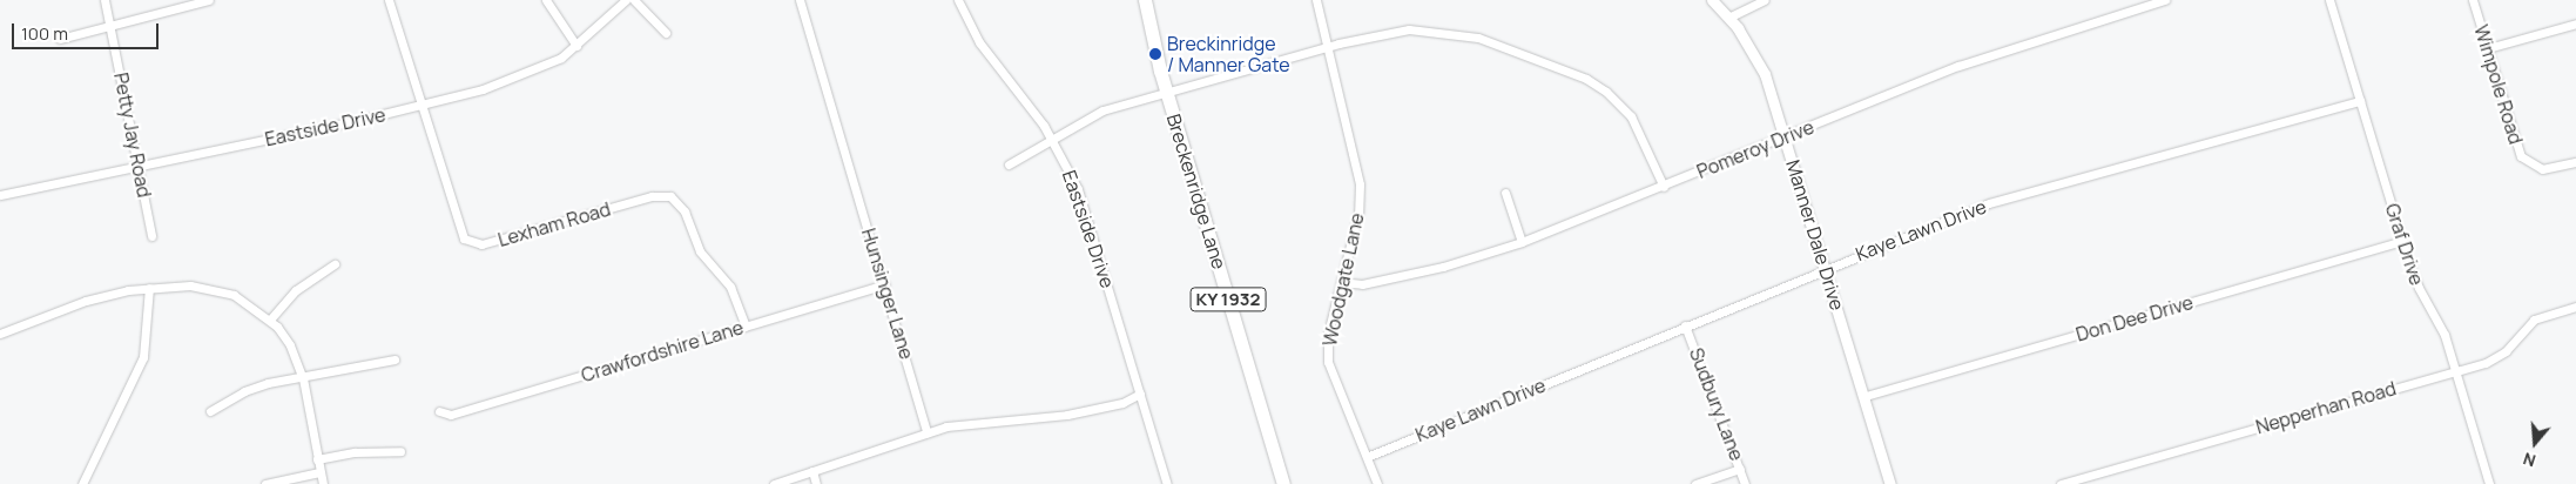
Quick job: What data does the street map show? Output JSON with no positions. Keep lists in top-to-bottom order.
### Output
{
  "streets": {
    "main road": ["Breckenridge Lane", "KY 1932"],
    "street": [
      "Wimpole Road",
      "Eastside Drive",
      "Petty Jay Road",
      "Pomeroy Drive",
      "Lexham Road",
      "Kaye Lawn Drive",
      "Manner Dale Drive",
      "Graf Drive",
      "Woodgate Lane",
      "Hunsinger Lane",
      "Don Dee Drive",
      "Crawfordshire Lane",
      "Sudbury Lane",
      "Nepperhan Road"
    ]
  },
  "crossings": [
    ["Eastside Drive", "Petty Jay Road"],
    ["Eastside Drive", "Lexham Road"],
    ["Pomeroy Drive", "Manner Dale Drive"],
    ["Pomeroy Drive", "Woodgate Lane"],
    ["Lexham Road", "Crawfordshire Lane"],
    ["Kaye Lawn Drive", "Manner Dale Drive"],
    ["Kaye Lawn Drive", "Graf Drive"],
    ["Kaye Lawn Drive", "Woodgate Lane"],
    ["Kaye Lawn Drive", "Sudbury Lane"],
    ["Manner Dale Drive", "Don Dee Drive"],
    ["Graf Drive", "Don Dee Drive"],
    ["Graf Drive", "Nepperhan Road"],
    ["Hunsinger Lane", "Crawfordshire Lane"]
  ],
  "places": ["Breckinridge / Manner Gate"],
  "scale_bar": "100 m",
  "north": "bottom"
}
